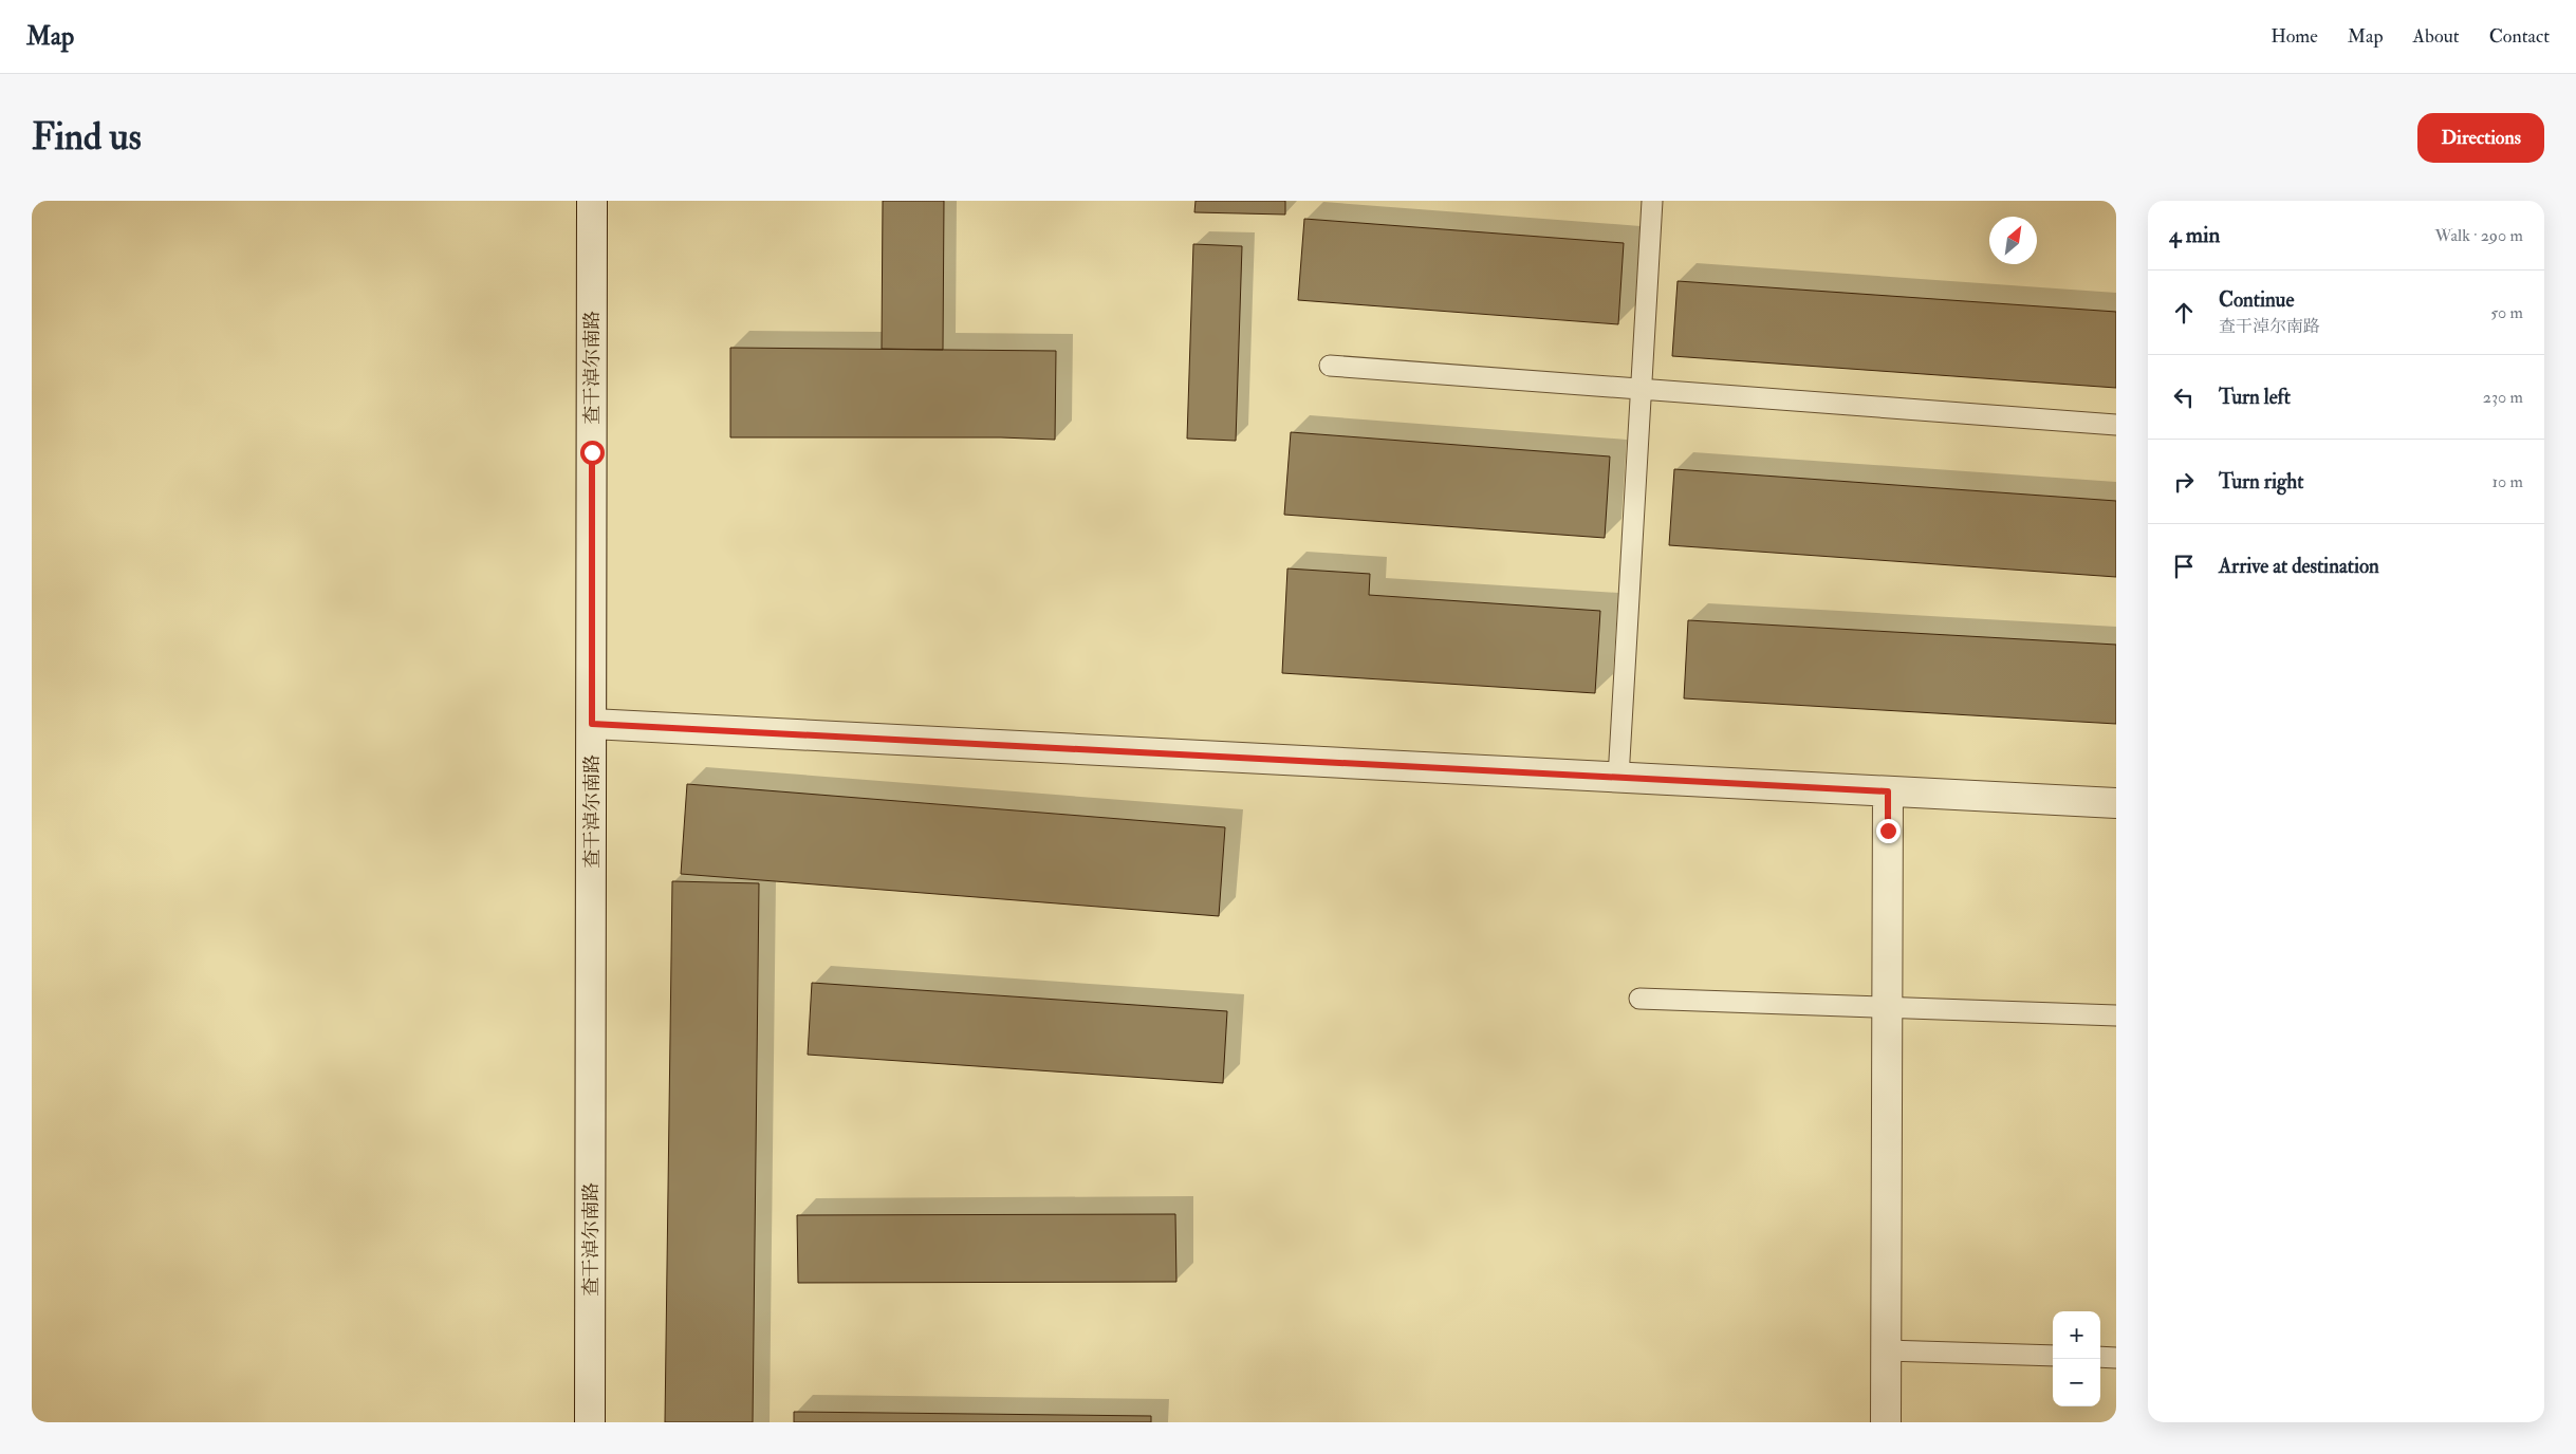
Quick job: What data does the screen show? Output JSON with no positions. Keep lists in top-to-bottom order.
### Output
{
  "streets": {
    "street": ["查干淖尔南路"]
  },
  "north": "top right",
  "page": {
    "header": "Map",
    "nav": [
      "Home",
      "Map",
      "About",
      "Contact"
    ],
    "buttons": "Directions",
    "title": "Find us",
    "heading": ["4 min", "Walk · 290 m"],
    "list": [
      ["Continue", "查干淖尔南路", "50 m"],
      ["Turn left", "230 m"],
      ["Turn right", "10 m"],
      "Arrive at destination"
    ],
    "map_buttons": ["+", "−"]
  }
}
